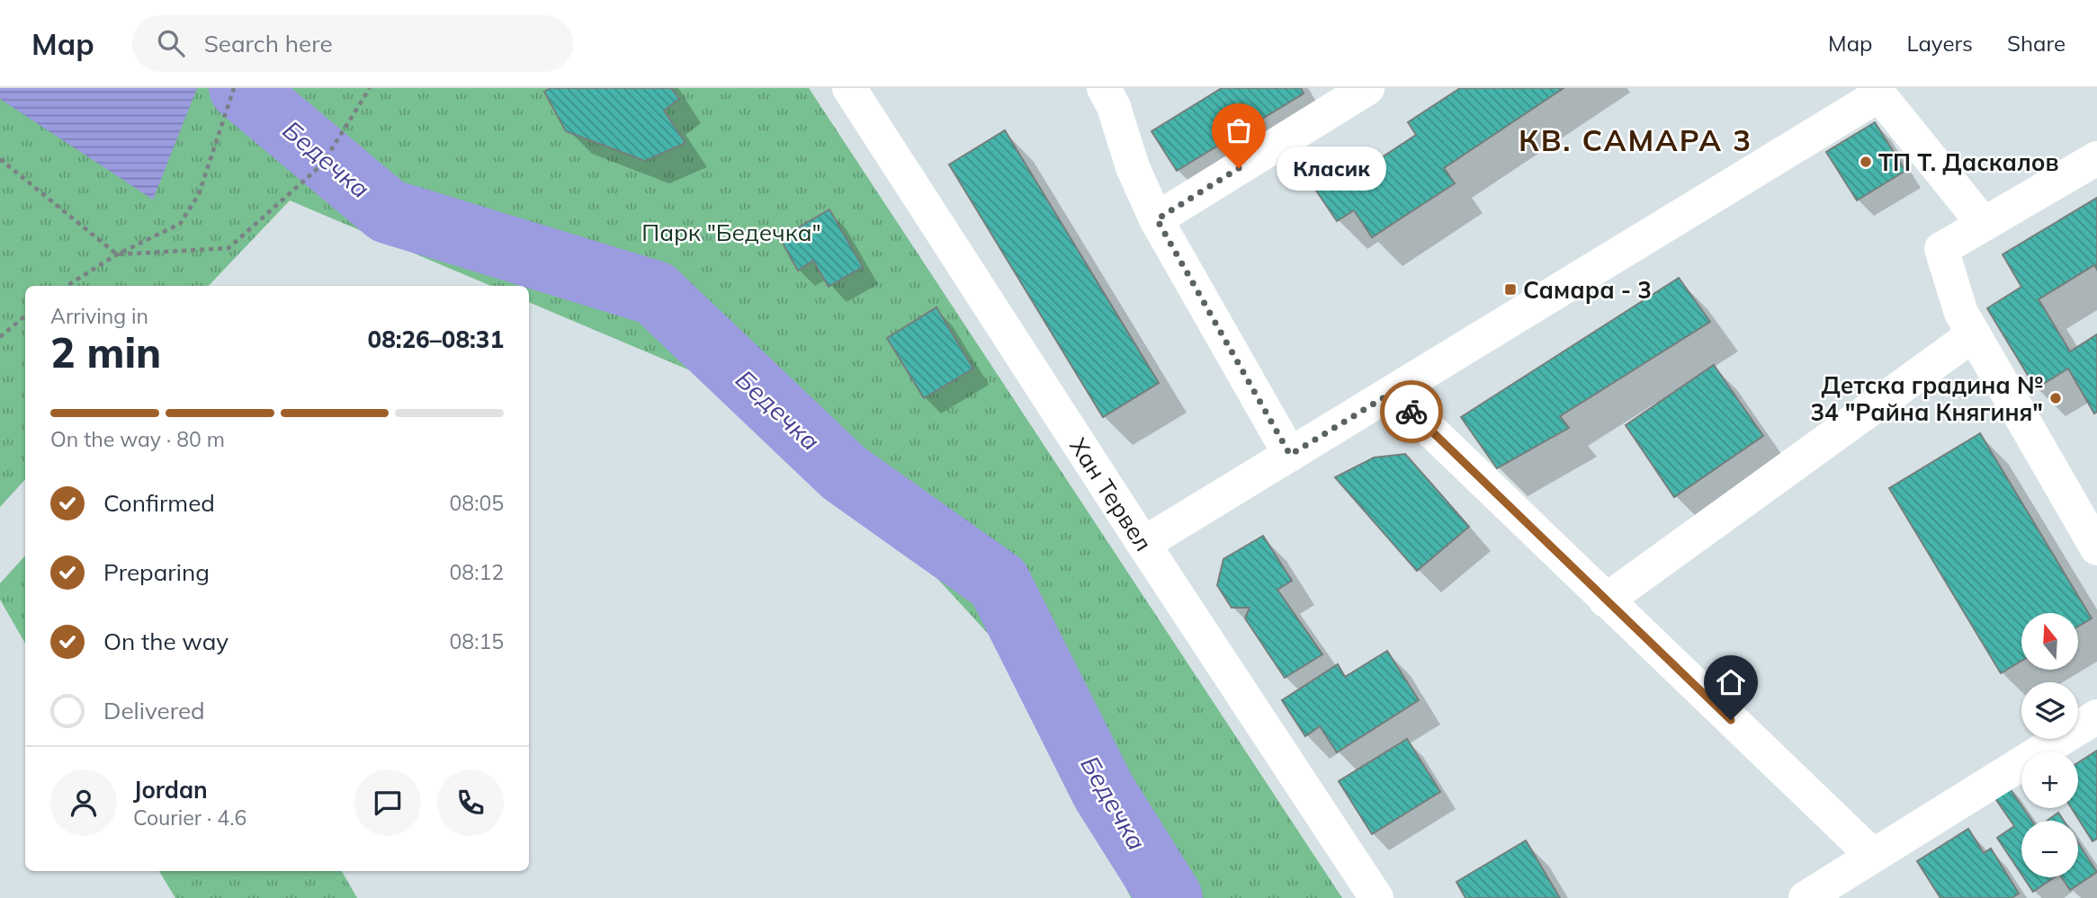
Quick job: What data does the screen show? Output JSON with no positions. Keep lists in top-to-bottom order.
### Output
{
  "streets": {
    "street": ["Хан Тервел"]
  },
  "districts": ["КВ. САМАРА 3"],
  "water": ["Бедечка"],
  "parks": ["Парк \"Бедечка\""],
  "places": {
    "other": ["ТП Т. Даскалов", "Класик", "Детска градина № 34 \"Райна Княгиня\""],
    "transit": ["Самара - 3"]
  },
  "north": "top",
  "page": {
    "header": "Map",
    "search": "Search here",
    "nav": ["Map", "Layers", "Share"],
    "bubble": "Класик",
    "heading": ["2 min", "Arriving in", "08:26–08:31"],
    "panel": ["Jordan", "Courier · 4.6"],
    "bar": "On the way · 80 m",
    "list": [
      ["Confirmed", "08:05"],
      ["Preparing", "08:12"],
      ["On the way", "08:15"],
      "Delivered"
    ],
    "map_buttons": ["+", "−"]
  }
}
